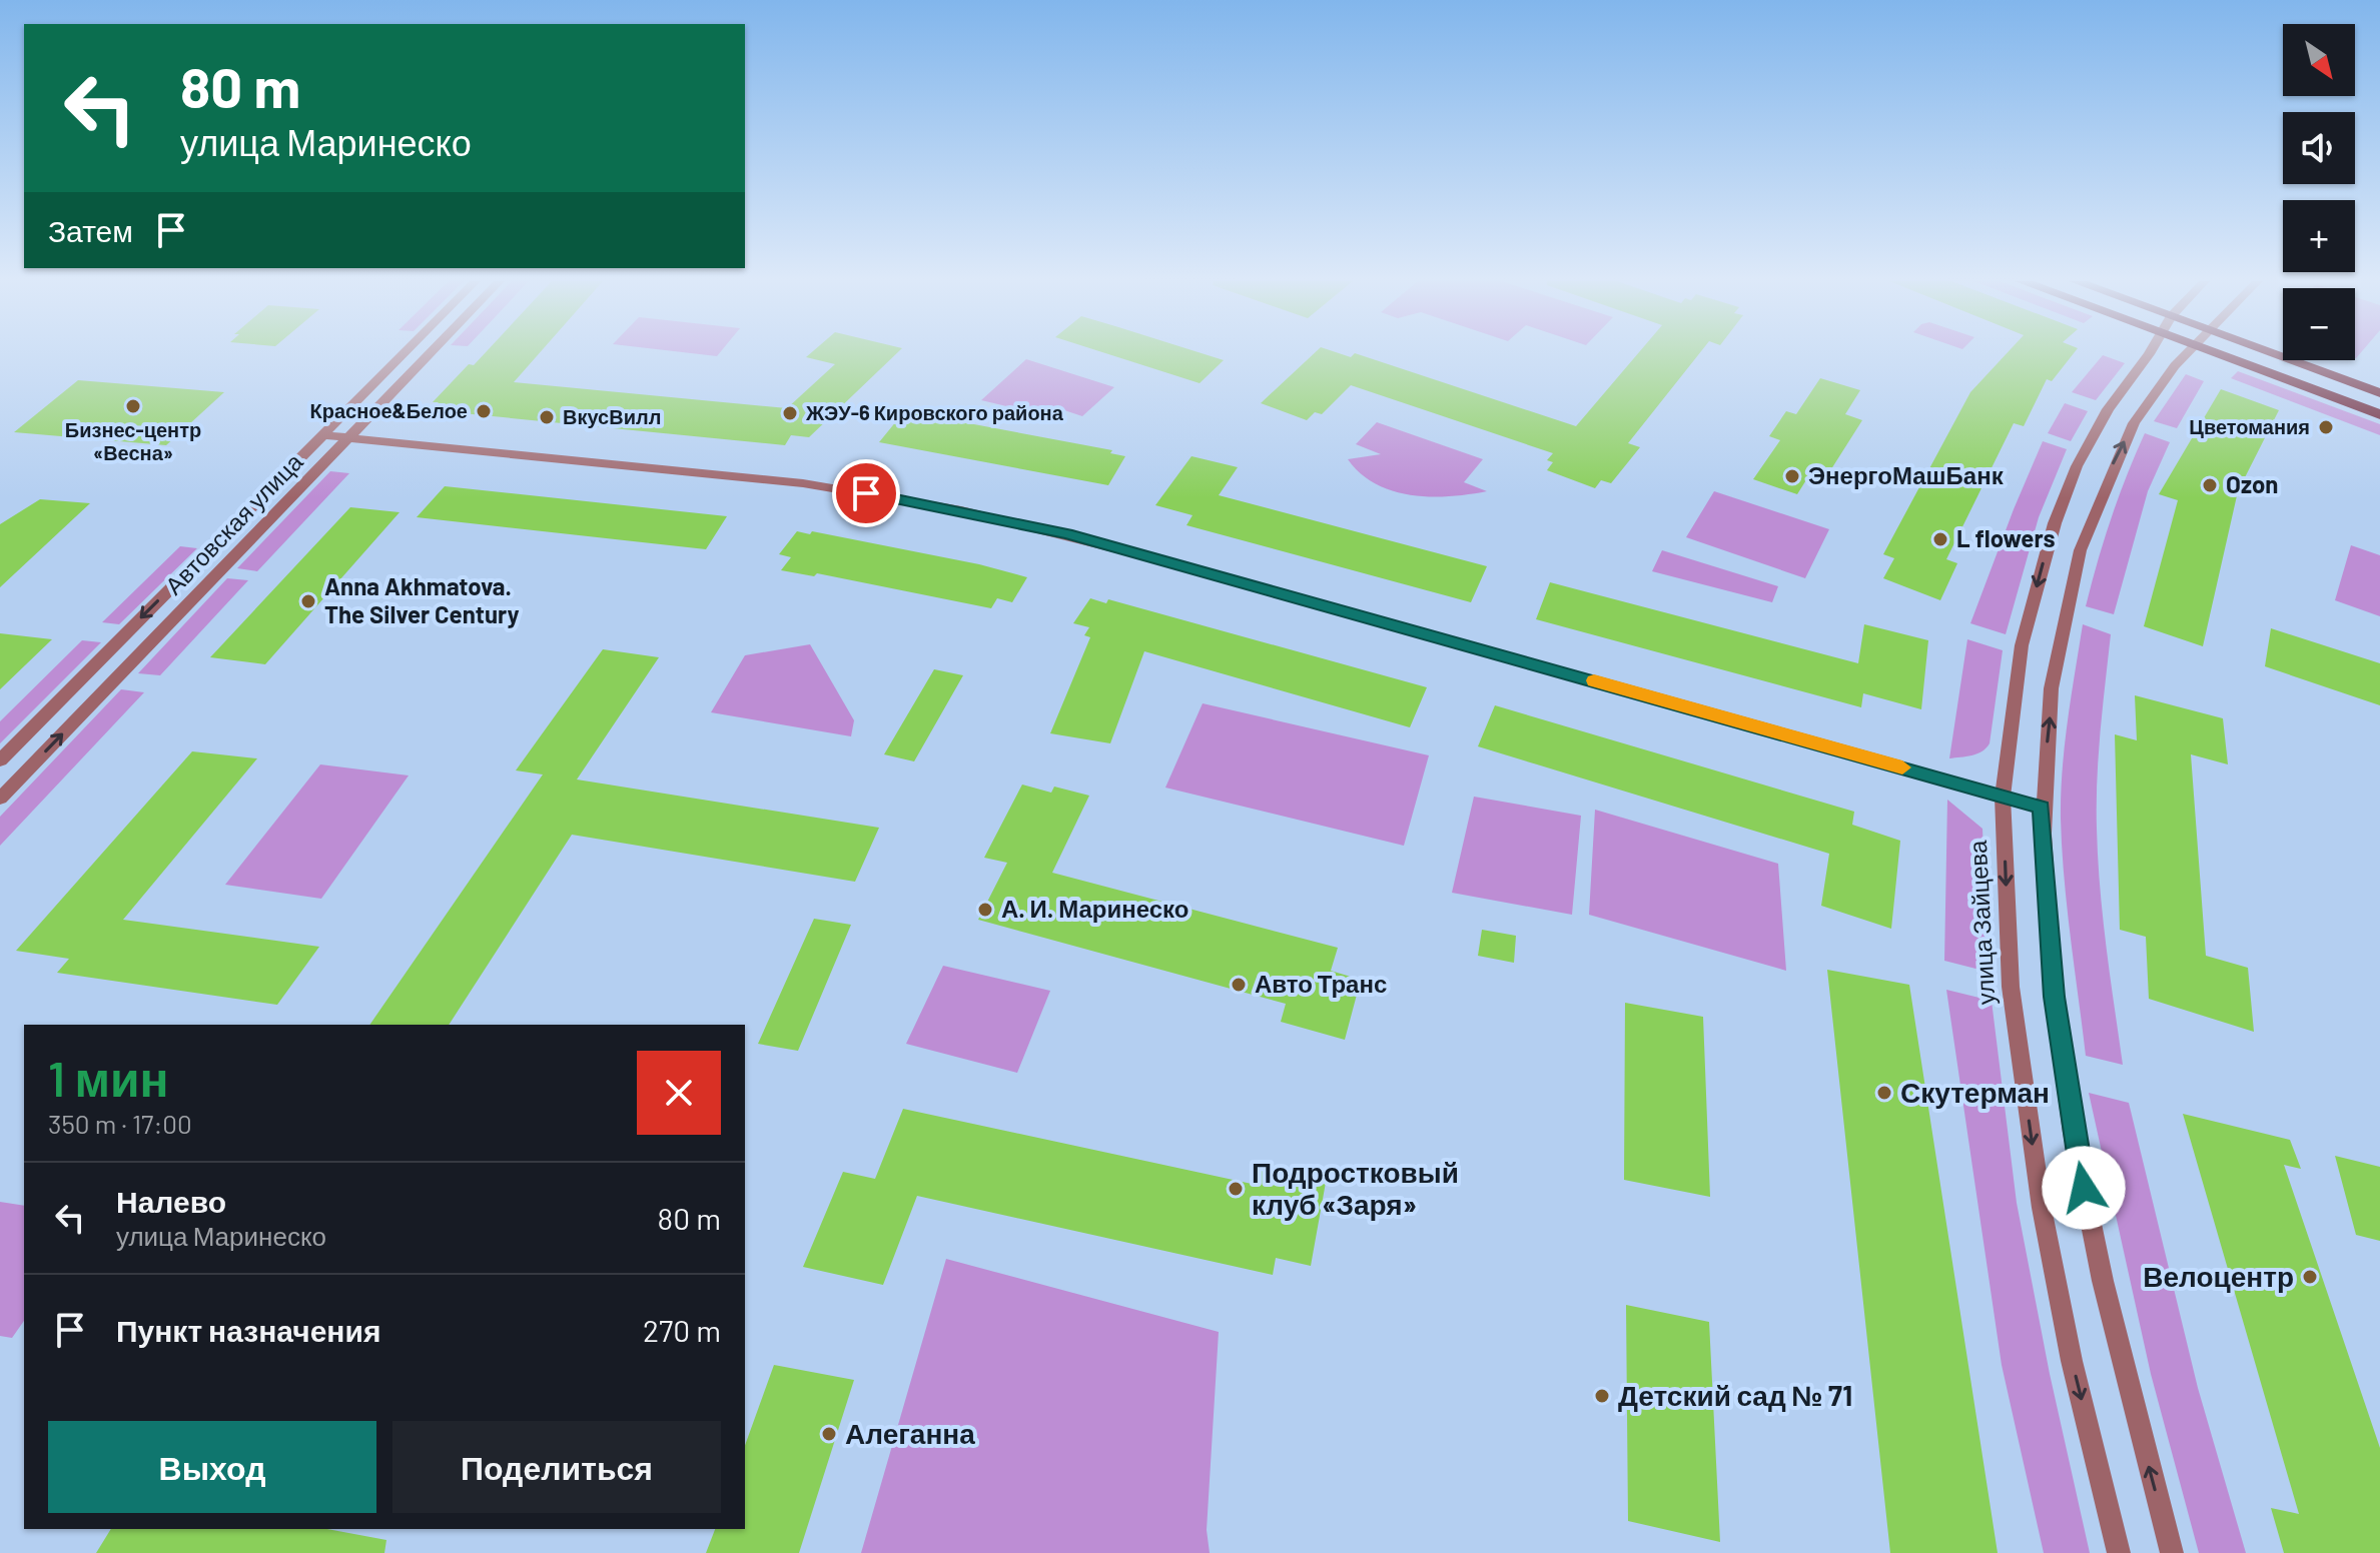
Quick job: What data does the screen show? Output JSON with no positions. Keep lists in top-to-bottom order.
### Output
{
  "streets": {
    "street": ["Автовская улица", "улица Зайцева"]
  },
  "places": [
    "Бизнес-центр «Весна»",
    "Красное&Белое",
    "ЖЭУ-6 Кировского района",
    "ВкусВилл",
    "Цветомания",
    "ЭнергоМашБанк",
    "Ozon",
    "L flowers",
    "Anna Akhmatova. The Silver Century",
    "А. И. Маринеско",
    "Авто Транс",
    "Скутерман",
    "Подростковый клуб «Заря»",
    "Велоцентр",
    "Детский сад № 71",
    "Алеганна"
  ],
  "north": "bottom right",
  "page": {
    "map_buttons": ["+", "−"],
    "turn": ["80 m", "улица Маринеско"],
    "then": "Затем",
    "heading": ["1 мин", "350 m · 17:00"],
    "list": [
      {
        "name": "Налево",
        "note": "улица Маринеско",
        "value": "80 m"
      },
      {
        "name": "Пункт назначения",
        "value": "270 m"
      }
    ],
    "buttons": ["Выход", "Поделиться"]
  }
}
